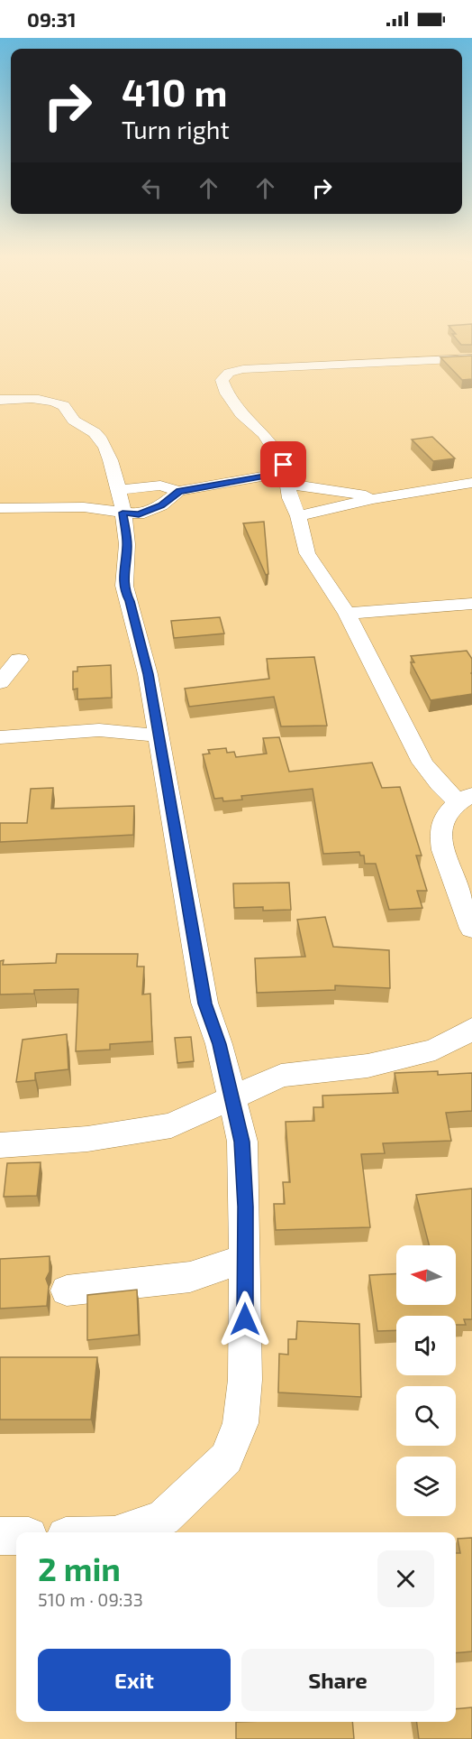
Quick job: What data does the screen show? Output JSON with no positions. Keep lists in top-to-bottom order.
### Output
{
  "north": "left",
  "page": {
    "status": "09:31",
    "turn": ["410 m", "Turn right"],
    "heading": ["2 min", "510 m · 09:33"],
    "buttons": ["Exit", "Share"]
  }
}
